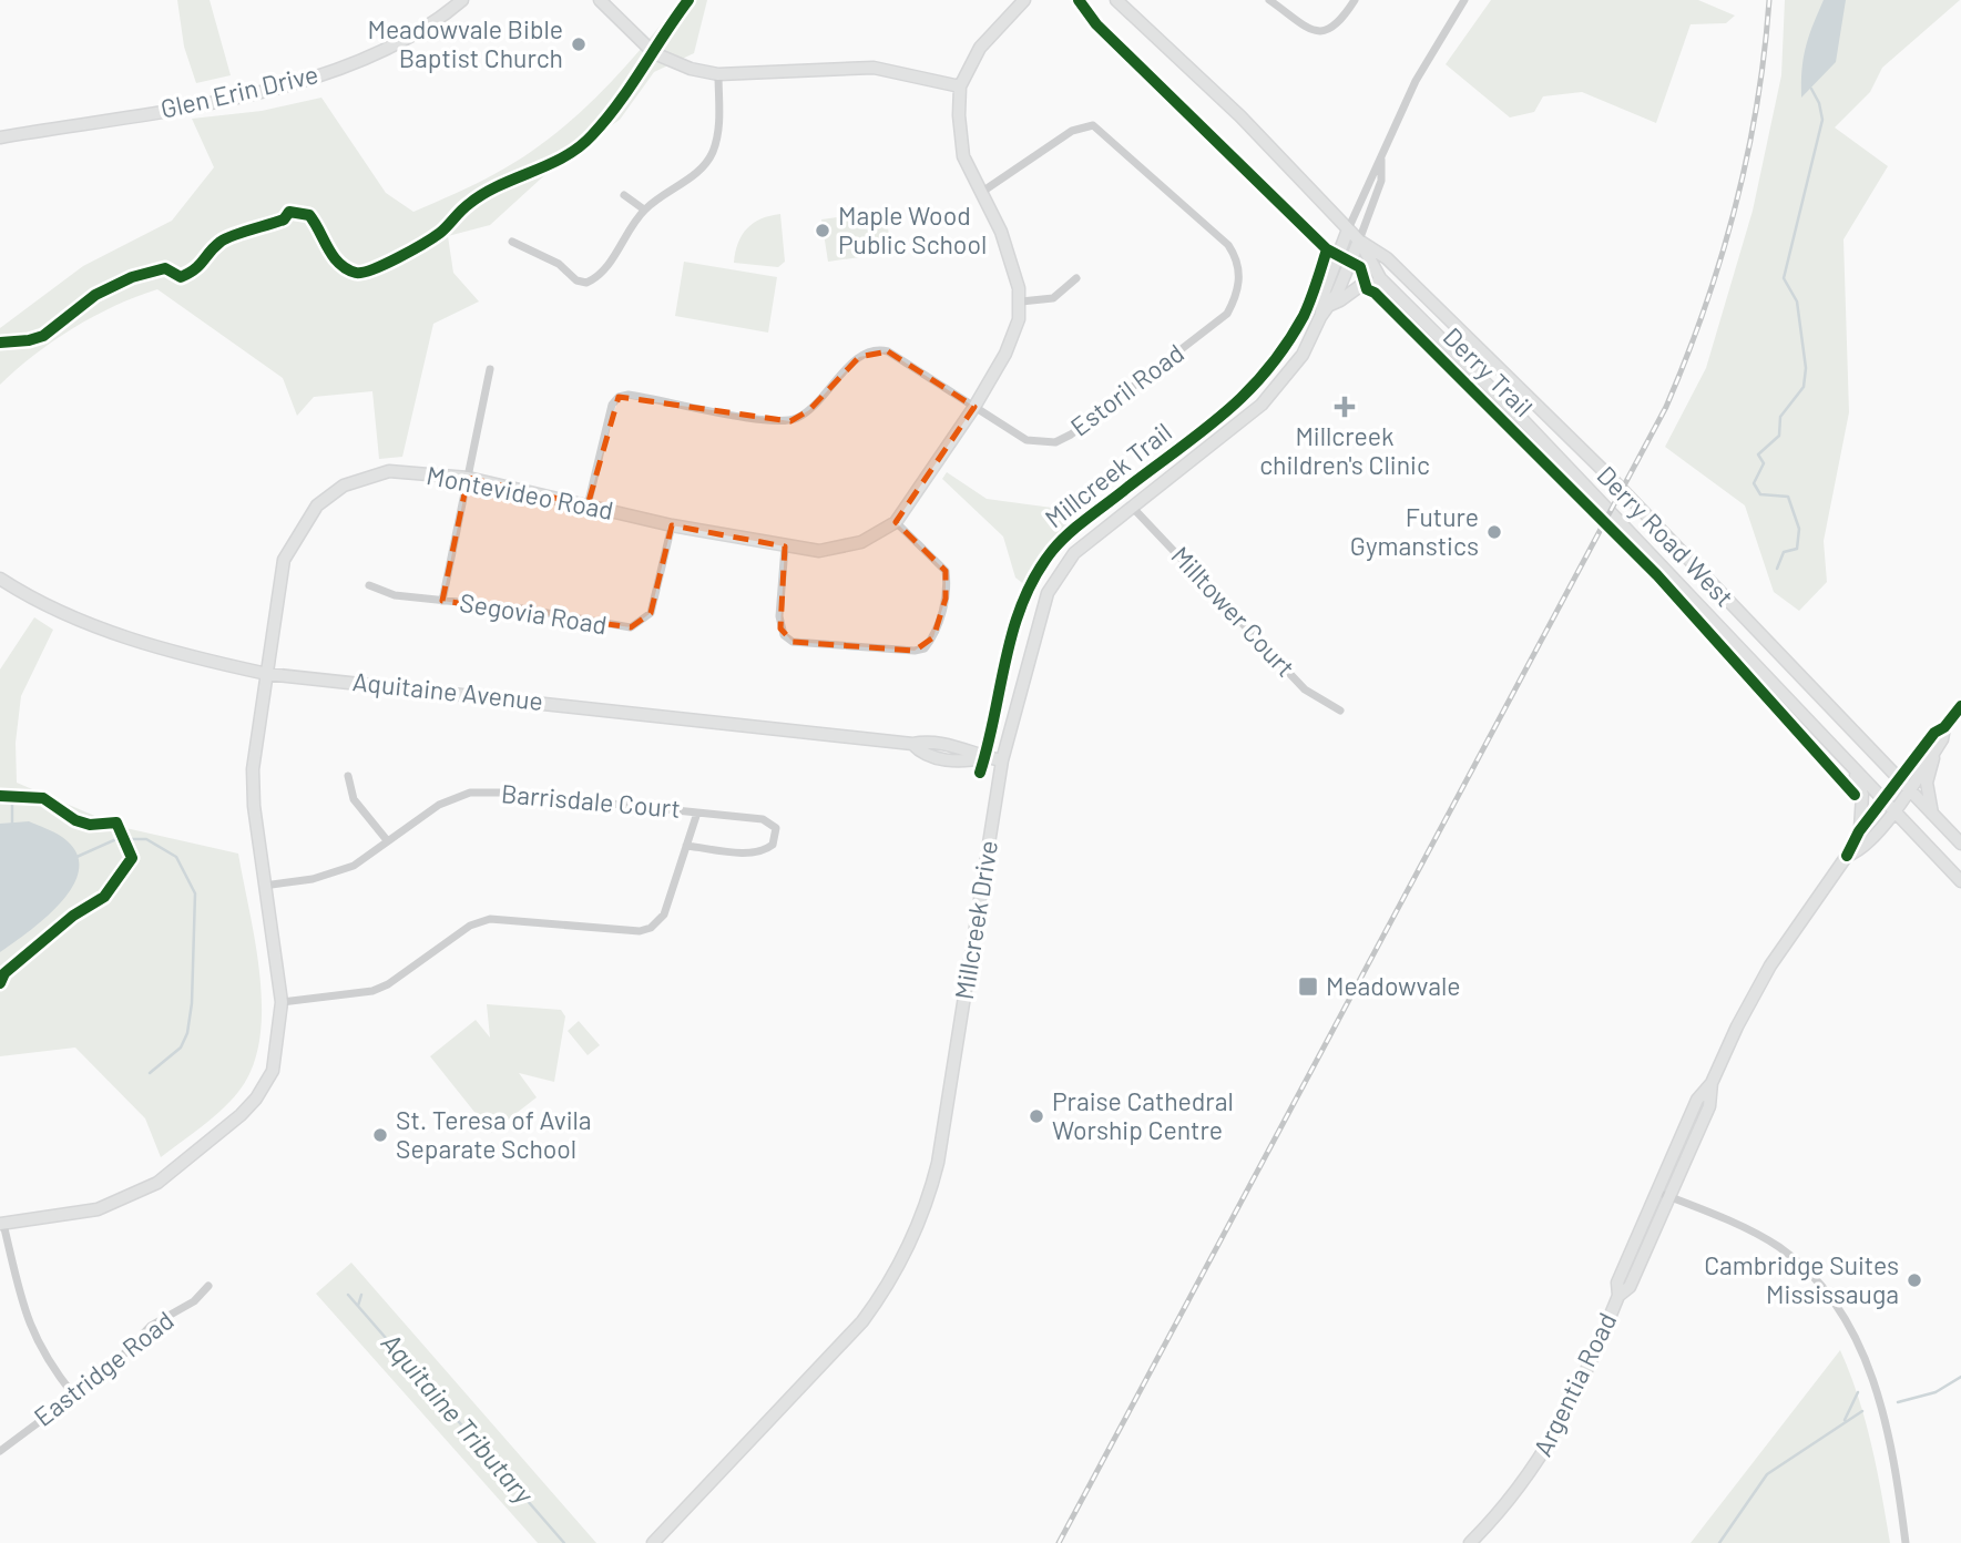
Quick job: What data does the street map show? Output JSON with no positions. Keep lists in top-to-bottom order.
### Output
{
  "streets": {
    "street": [
      "Glen Erin Drive",
      "Estoril Road",
      "Montevideo Road",
      "Derry Road West",
      "Milltower Court",
      "Segovia Road",
      "Aquitaine Avenue",
      "Barrisdale Court",
      "Millcreek Drive",
      "Eastridge Road",
      "Argentia Road"
    ],
    "cycle path": ["Derry Trail", "Millcreek Trail"]
  },
  "crossings": [
    ["Estoril Road", "Montevideo Road"],
    ["Montevideo Road", "Segovia Road"],
    ["Montevideo Road", "Aquitaine Avenue"],
    ["Montevideo Road", "Barrisdale Court"],
    ["Derry Road West", "Millcreek Drive"],
    ["Derry Road West", "Argentia Road"],
    ["Milltower Court", "Millcreek Drive"],
    ["Aquitaine Avenue", "Millcreek Drive"]
  ],
  "water": ["Aquitaine Tributary"],
  "places": {
    "other": [
      "Meadowvale Bible Baptist Church",
      "Maple Wood Public School",
      "Future Gymanstics",
      "Praise Cathedral Worship Centre",
      "St. Teresa of Avila Separate School",
      "Cambridge Suites Mississauga"
    ],
    "health": ["Millcreek children's Clinic"],
    "transit": ["Meadowvale"]
  }
}
